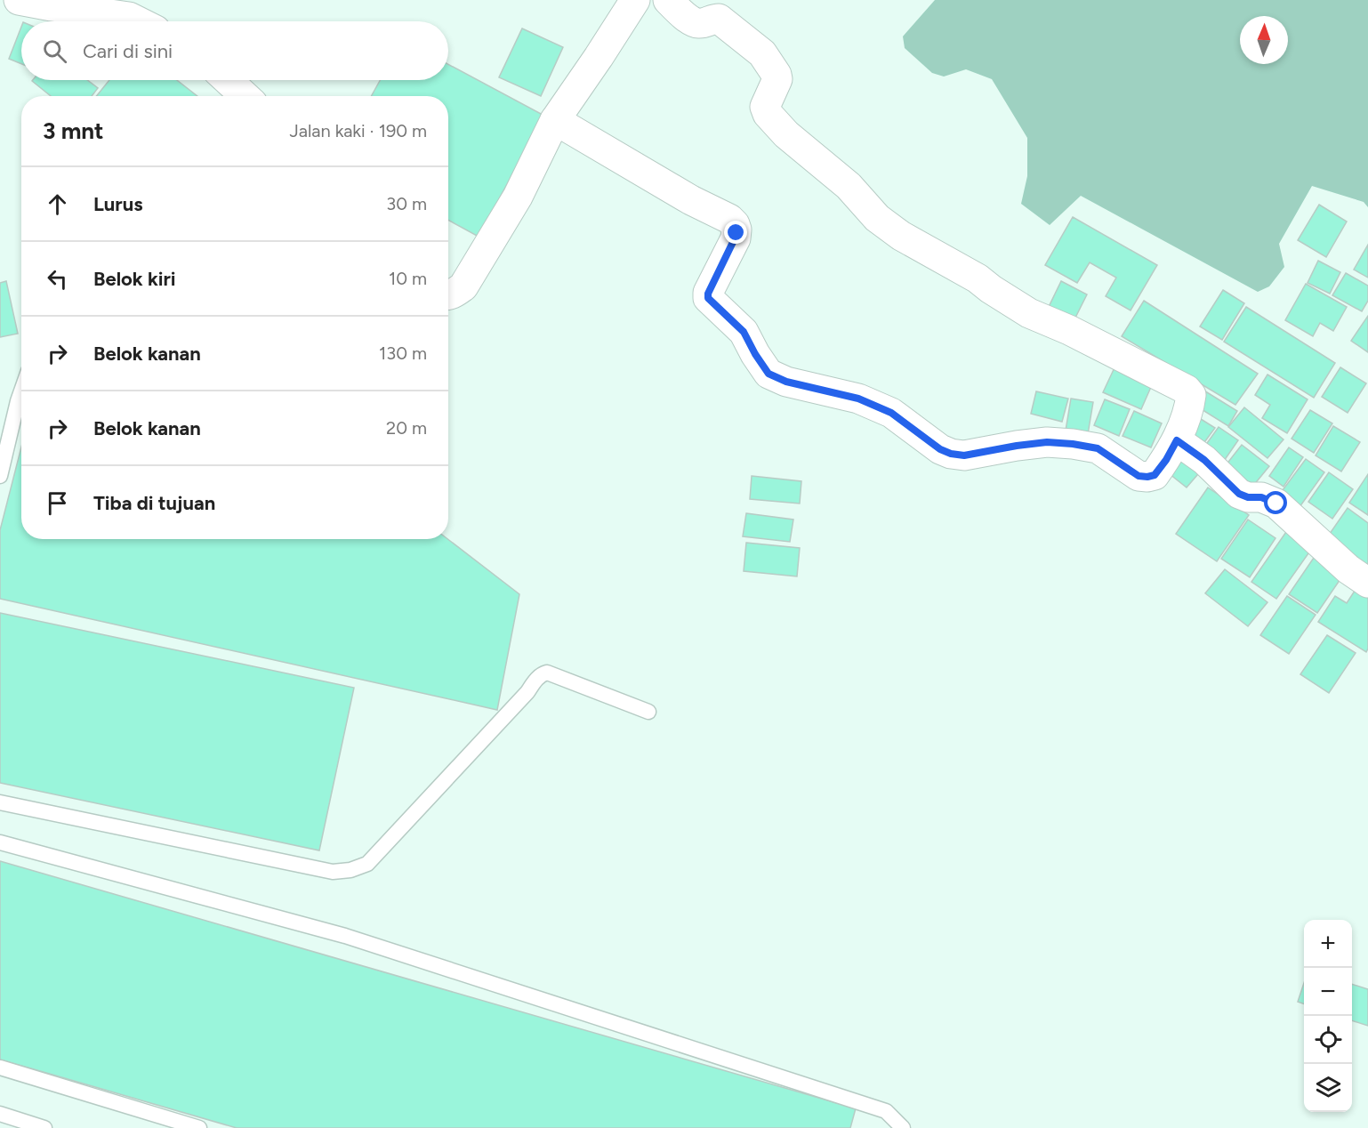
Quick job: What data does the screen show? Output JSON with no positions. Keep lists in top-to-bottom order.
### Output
{
  "north": "top",
  "page": {
    "search": "Cari di sini",
    "heading": ["3 mnt", "Jalan kaki · 190 m"],
    "list": [
      ["Lurus", "30 m"],
      ["Belok kiri", "10 m"],
      ["Belok kanan", "130 m"],
      ["Belok kanan", "20 m"],
      "Tiba di tujuan"
    ],
    "map_buttons": ["+", "−"]
  }
}
